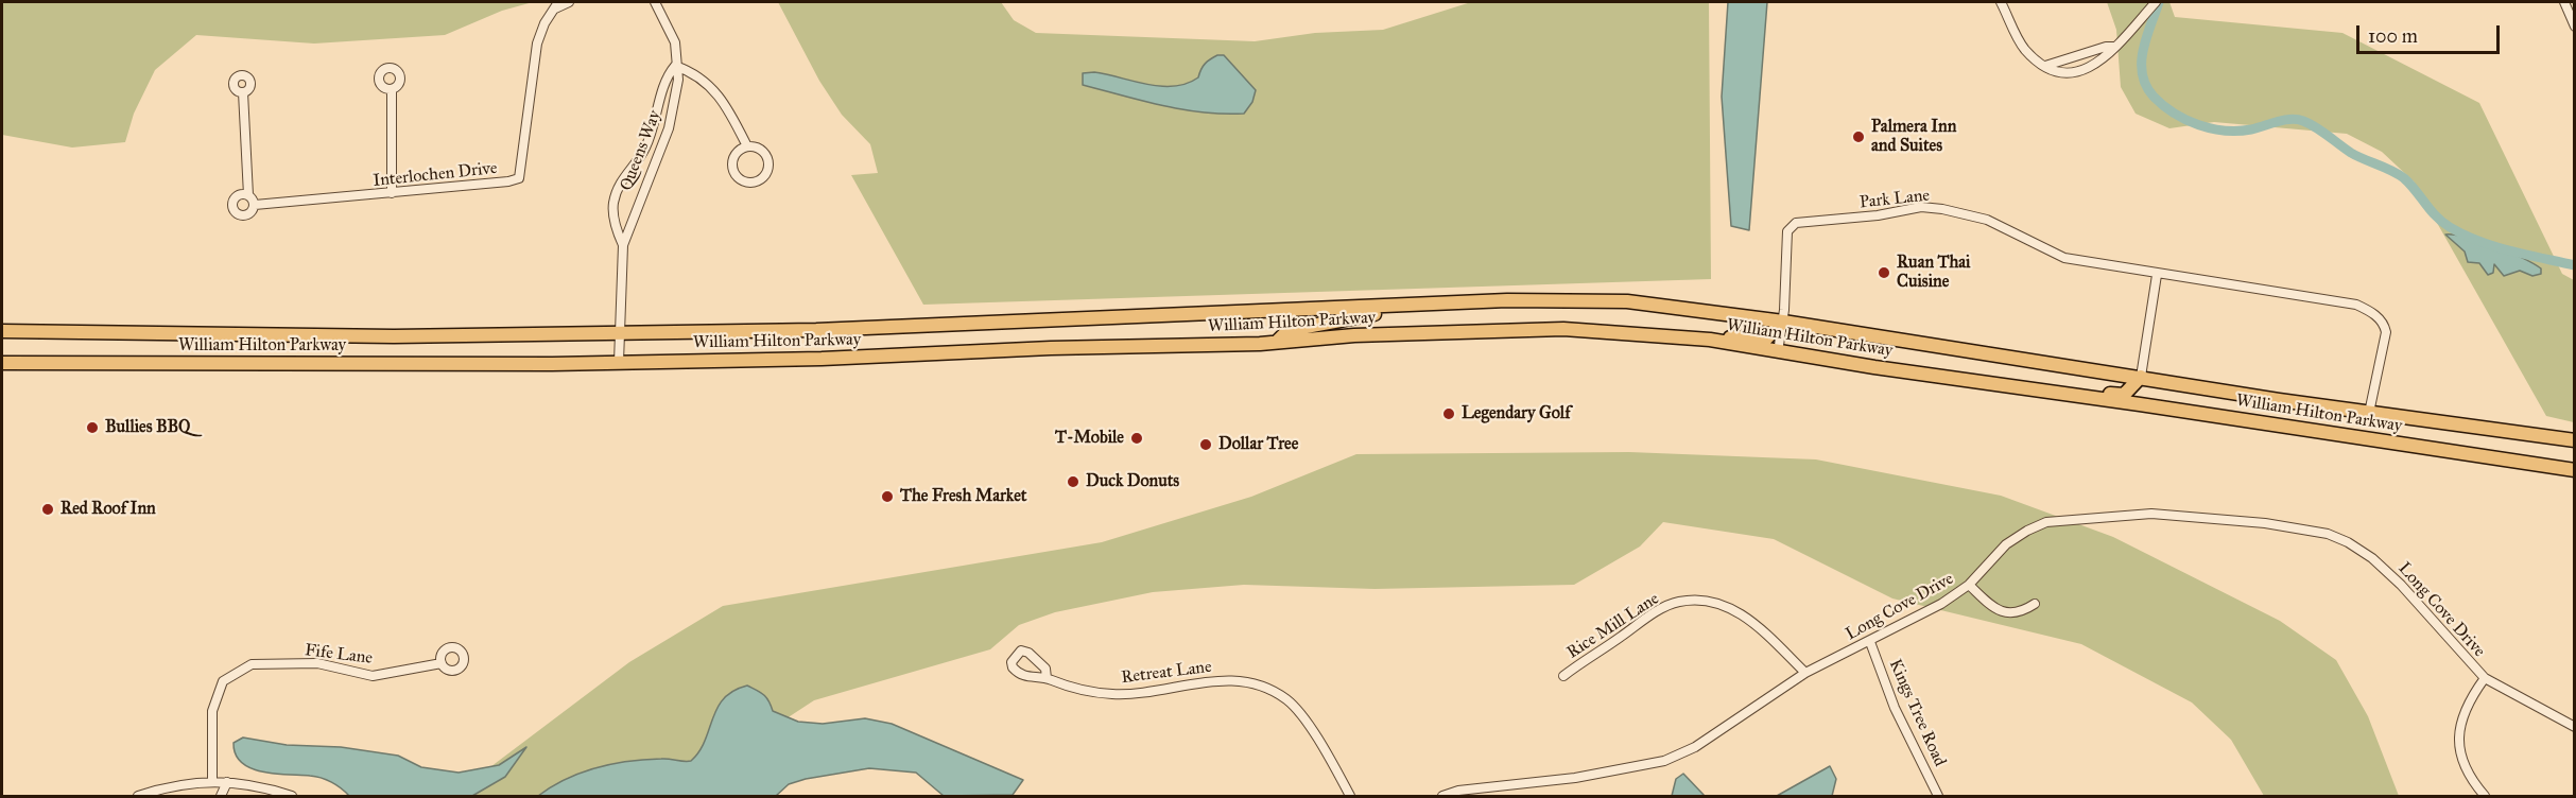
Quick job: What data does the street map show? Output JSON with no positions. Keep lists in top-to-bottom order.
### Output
{
  "streets": {
    "highway": ["William Hilton Parkway"],
    "street": [
      "Queens Way",
      "Interlochen Drive",
      "Park Lane",
      "Long Cove Drive",
      "Rice Mill Lane",
      "Fife Lane",
      "Retreat Lane",
      "Kings Tree Road"
    ]
  },
  "crossings": [
    ["Queens Way", "William Hilton Parkway"],
    ["Park Lane", "William Hilton Parkway"],
    ["Long Cove Drive", "Rice Mill Lane"],
    ["Long Cove Drive", "Kings Tree Road"]
  ],
  "places": [
    "Palmera Inn and Suites",
    "Ruan Thai Cuisine",
    "Legendary Golf",
    "Bullies BBQ",
    "T-Mobile",
    "Dollar Tree",
    "Duck Donuts",
    "The Fresh Market",
    "Red Roof Inn"
  ],
  "scale_bar": "100 m"
}
